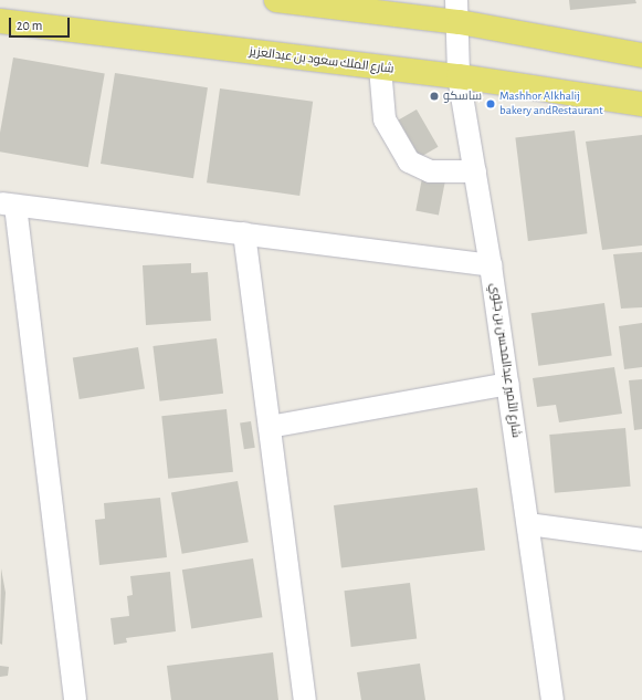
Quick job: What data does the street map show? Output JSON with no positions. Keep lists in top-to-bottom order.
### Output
{
  "streets": {
    "main road": ["شارع الملك سعود بن عبدالعزيز"],
    "street": ["شارع الأمير عبدالمحسن بن جلوي"]
  },
  "crossings": [
    ["شارع الملك سعود بن عبدالعزيز", "شارع الأمير عبدالمحسن بن جلوي"]
  ],
  "places": ["ساسكو", "Mashhor Alkhalij bakery andRestaurant"],
  "scale_bar": "20 m"
}
